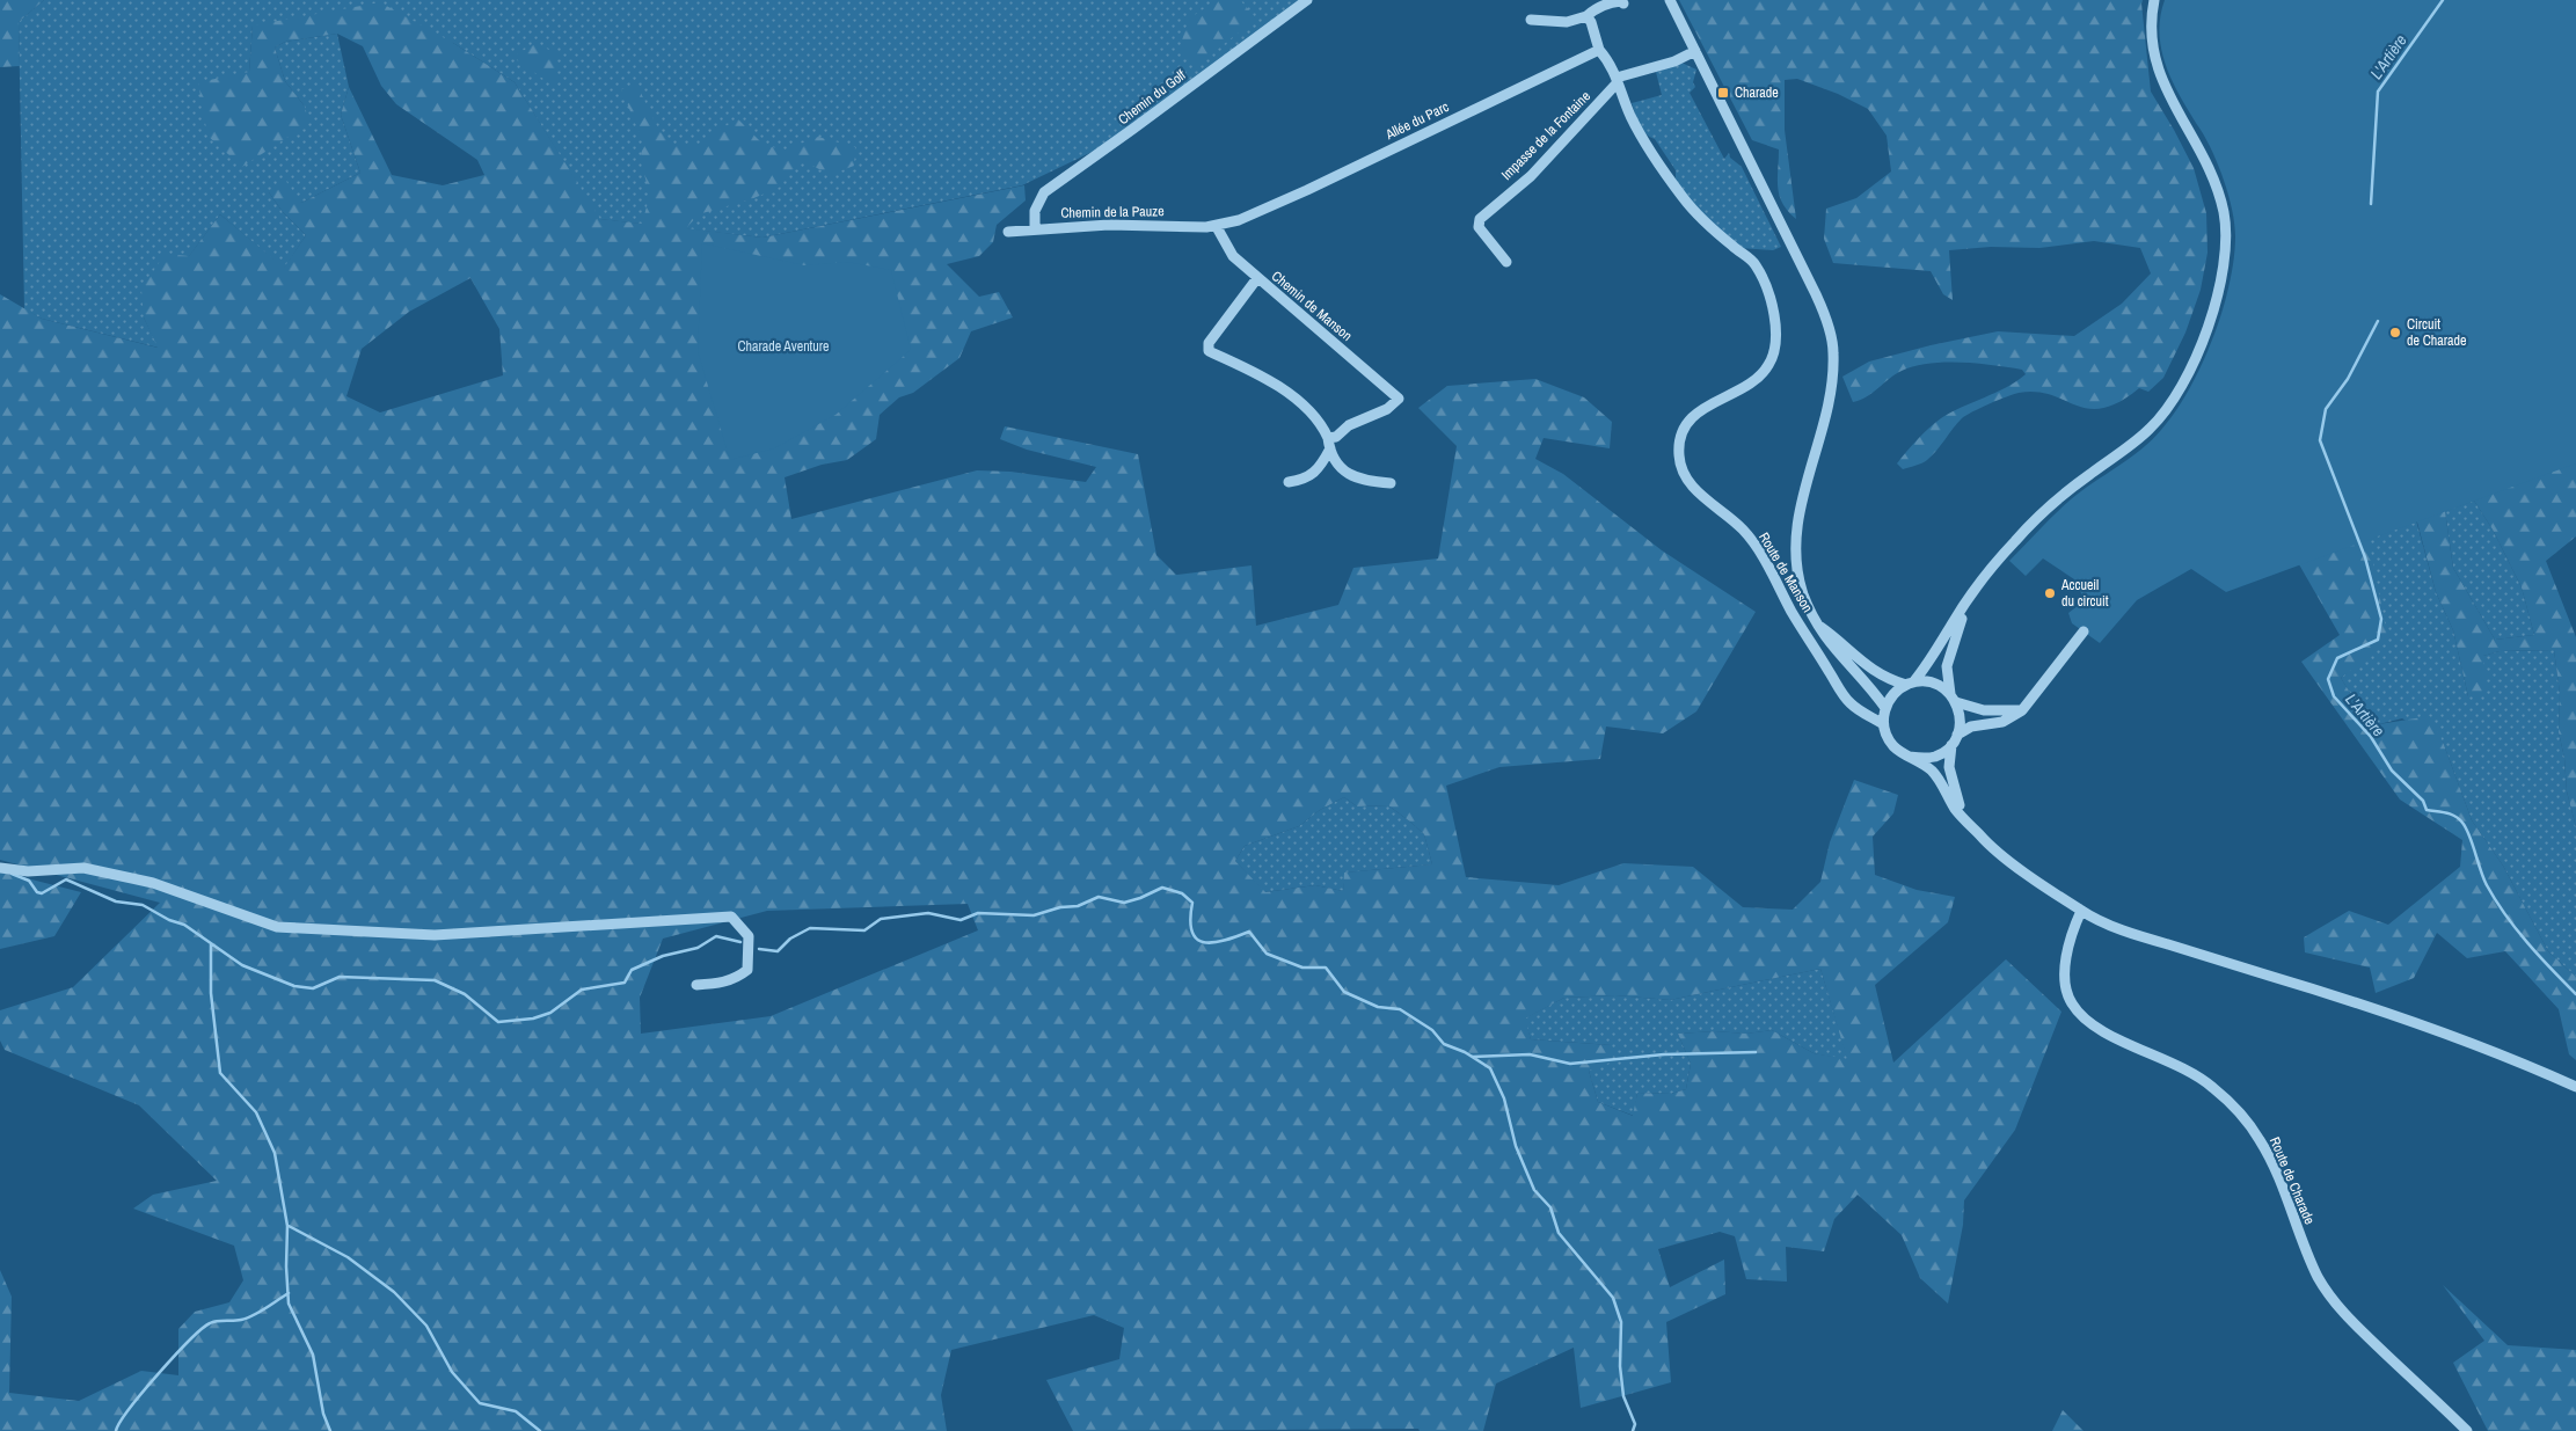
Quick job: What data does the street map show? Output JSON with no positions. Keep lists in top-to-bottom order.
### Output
{
  "streets": {
    "street": [
      "Chemin du Golf",
      "Allée du Parc",
      "Impasse de la Fontaine",
      "Chemin de la Pauze",
      "Chemin de Manson",
      "Route de Manson",
      "Route de Charade"
    ]
  },
  "crossings": [
    ["Chemin du Golf", "Chemin de la Pauze"],
    ["Allée du Parc", "Chemin de la Pauze"],
    ["Allée du Parc", "Chemin de Manson"],
    ["Impasse de la Fontaine", "Route de Manson"],
    ["Chemin de la Pauze", "Chemin de Manson"]
  ],
  "water": ["L'Artière"],
  "parks": ["Charade Aventure"],
  "places": {
    "transit": ["Charade"],
    "other": ["Circuit de Charade", "Accueil du circuit"]
  }
}
